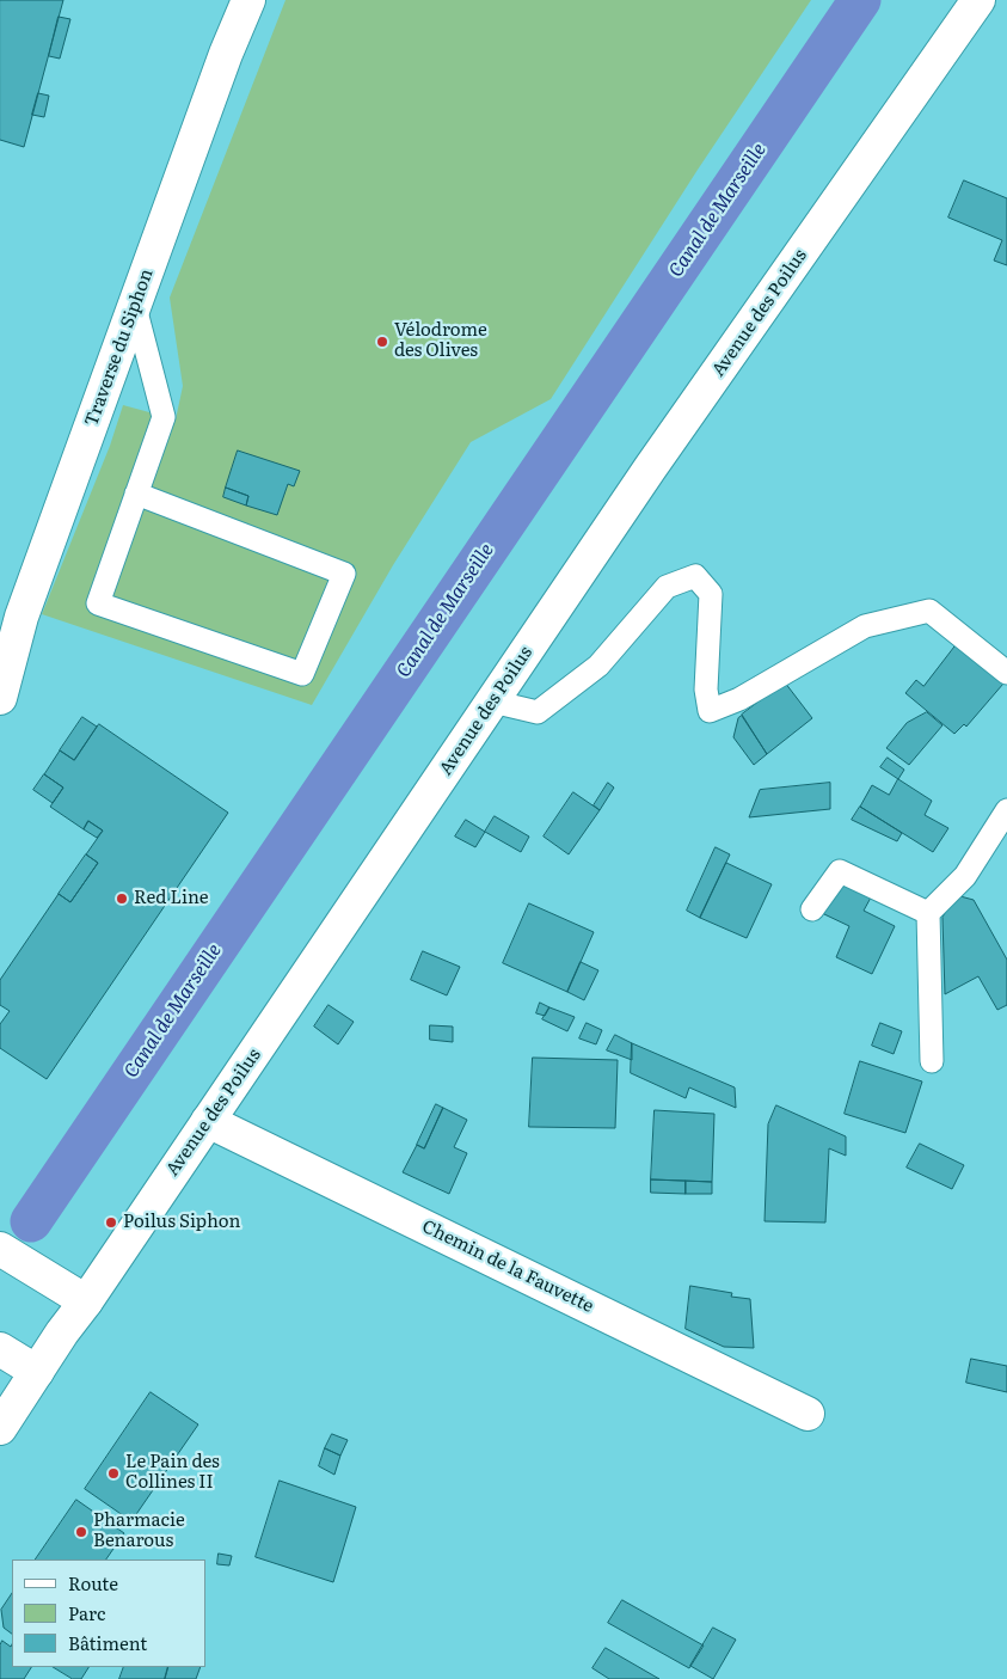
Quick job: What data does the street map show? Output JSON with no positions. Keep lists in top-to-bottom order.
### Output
{
  "streets": {
    "main road": ["Avenue des Poilus", "Traverse du Siphon", "Chemin de la Fauvette"]
  },
  "crossings": [
    ["Avenue des Poilus", "Chemin de la Fauvette"]
  ],
  "water": ["Canal de Marseille"],
  "places": [
    "Vélodrome des Olives",
    "Red Line",
    "Poilus Siphon",
    "Le Pain des Collines II",
    "Pharmacie Benarous"
  ],
  "legend": ["Route", "Parc", "Bâtiment"]
}
